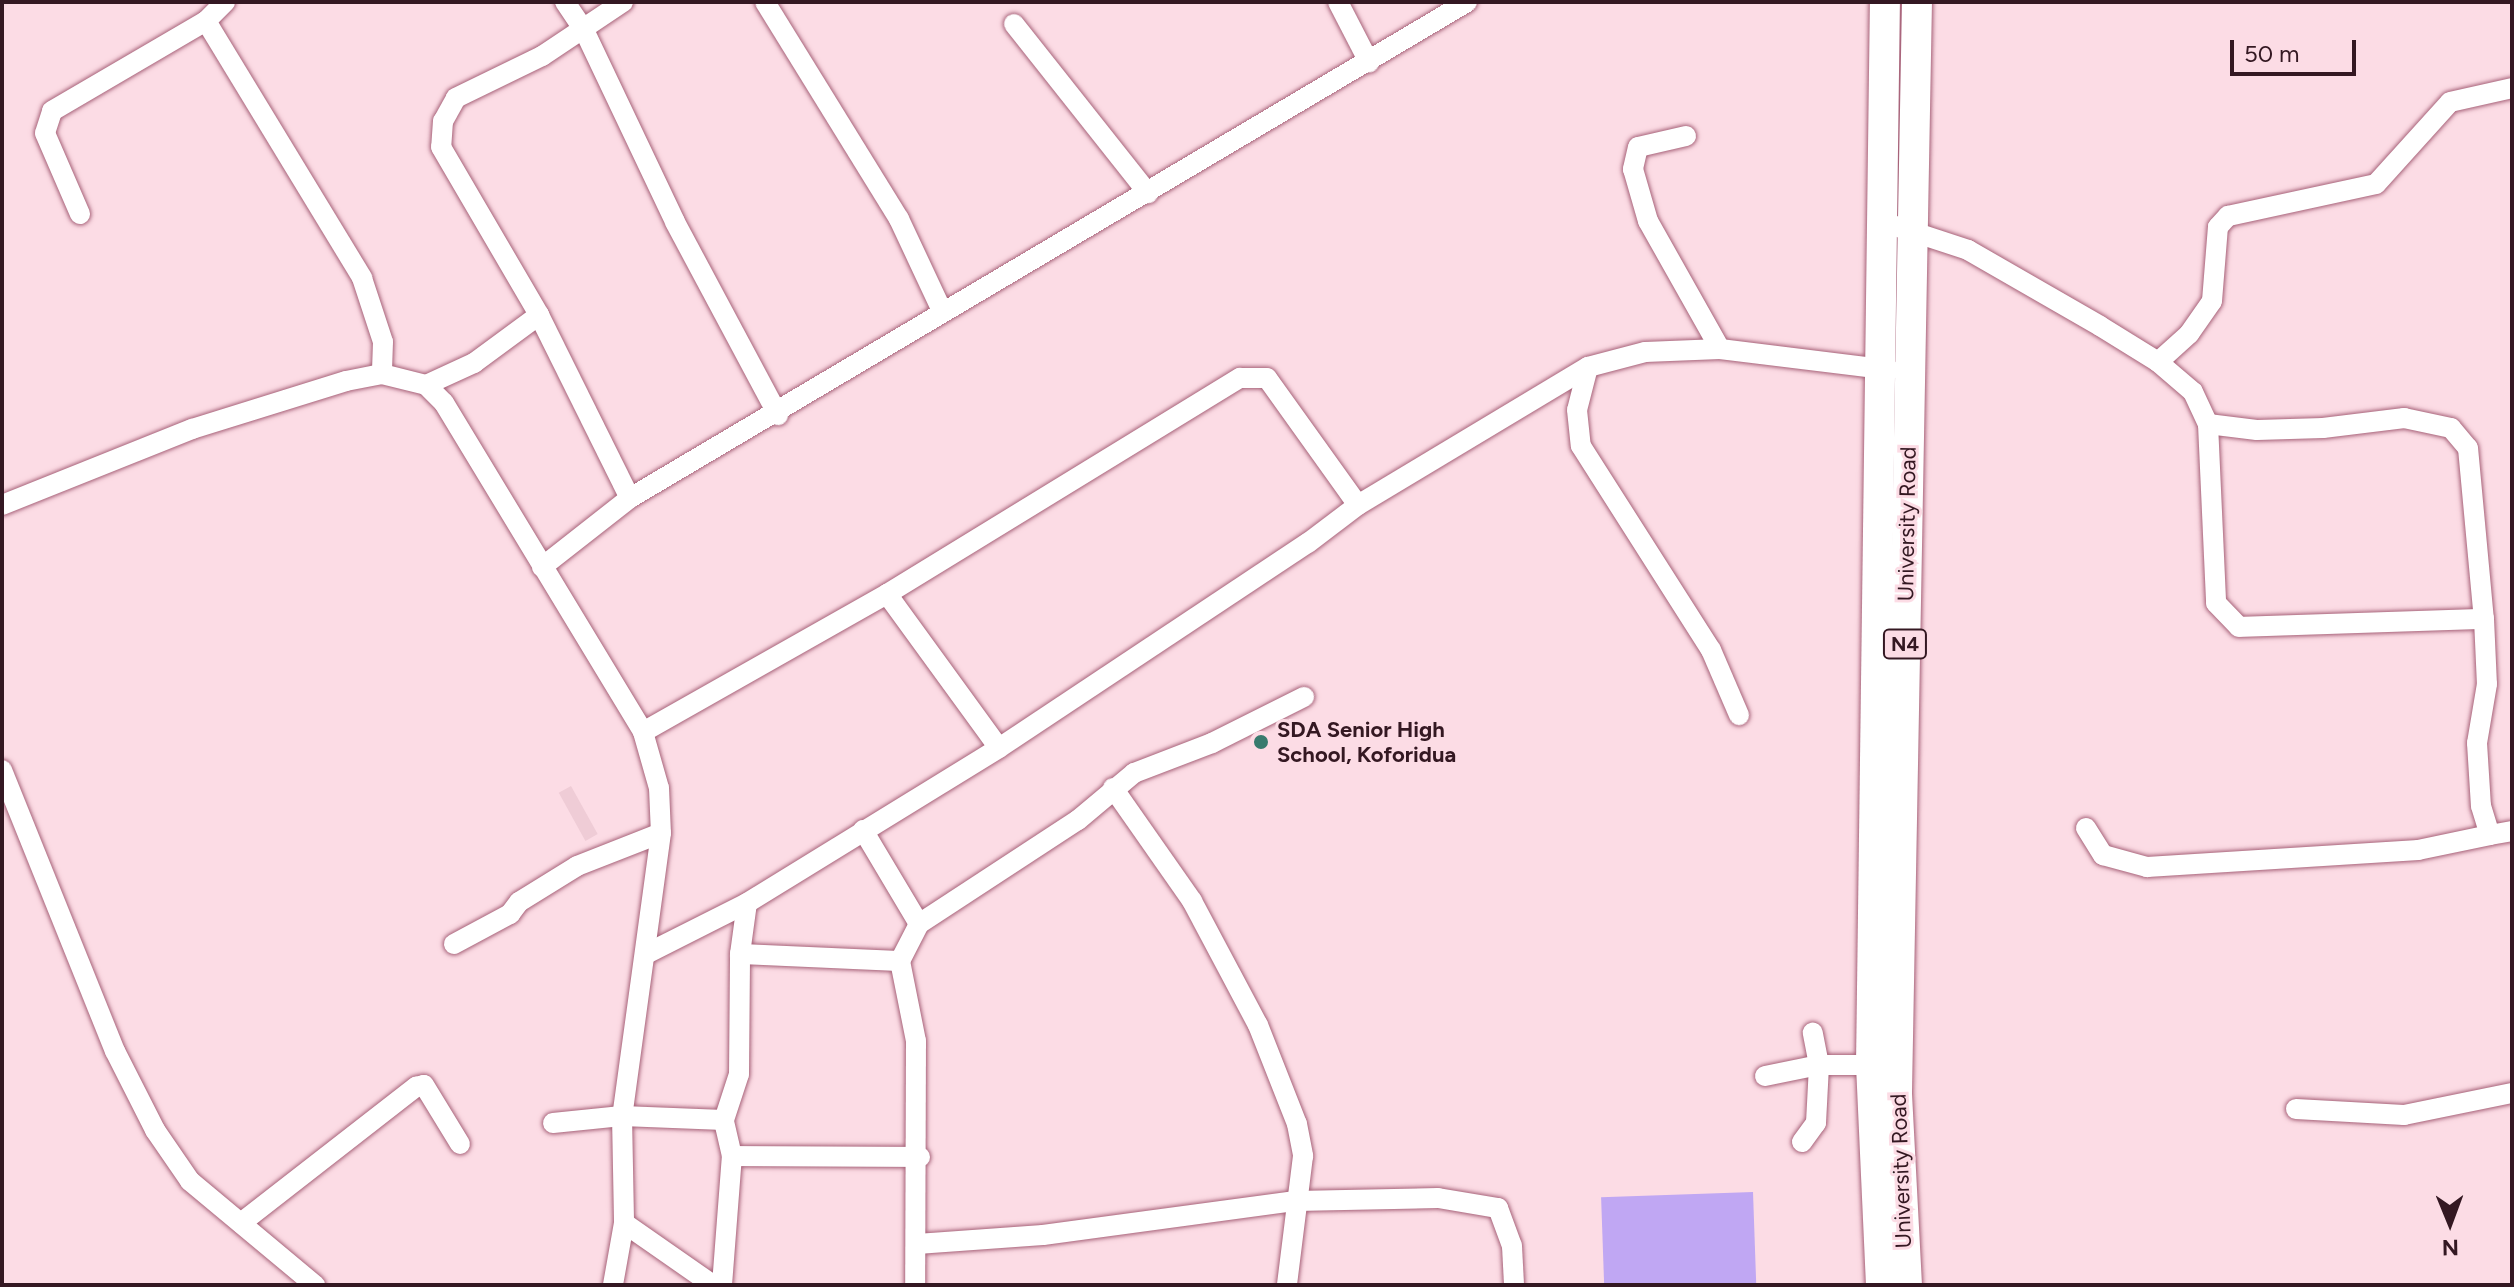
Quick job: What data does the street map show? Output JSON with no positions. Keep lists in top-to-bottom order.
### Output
{
  "streets": {
    "highway": ["University Road", "N4"]
  },
  "places": ["SDA Senior High School, Koforidua"],
  "scale_bar": "50 m",
  "north": "bottom"
}
